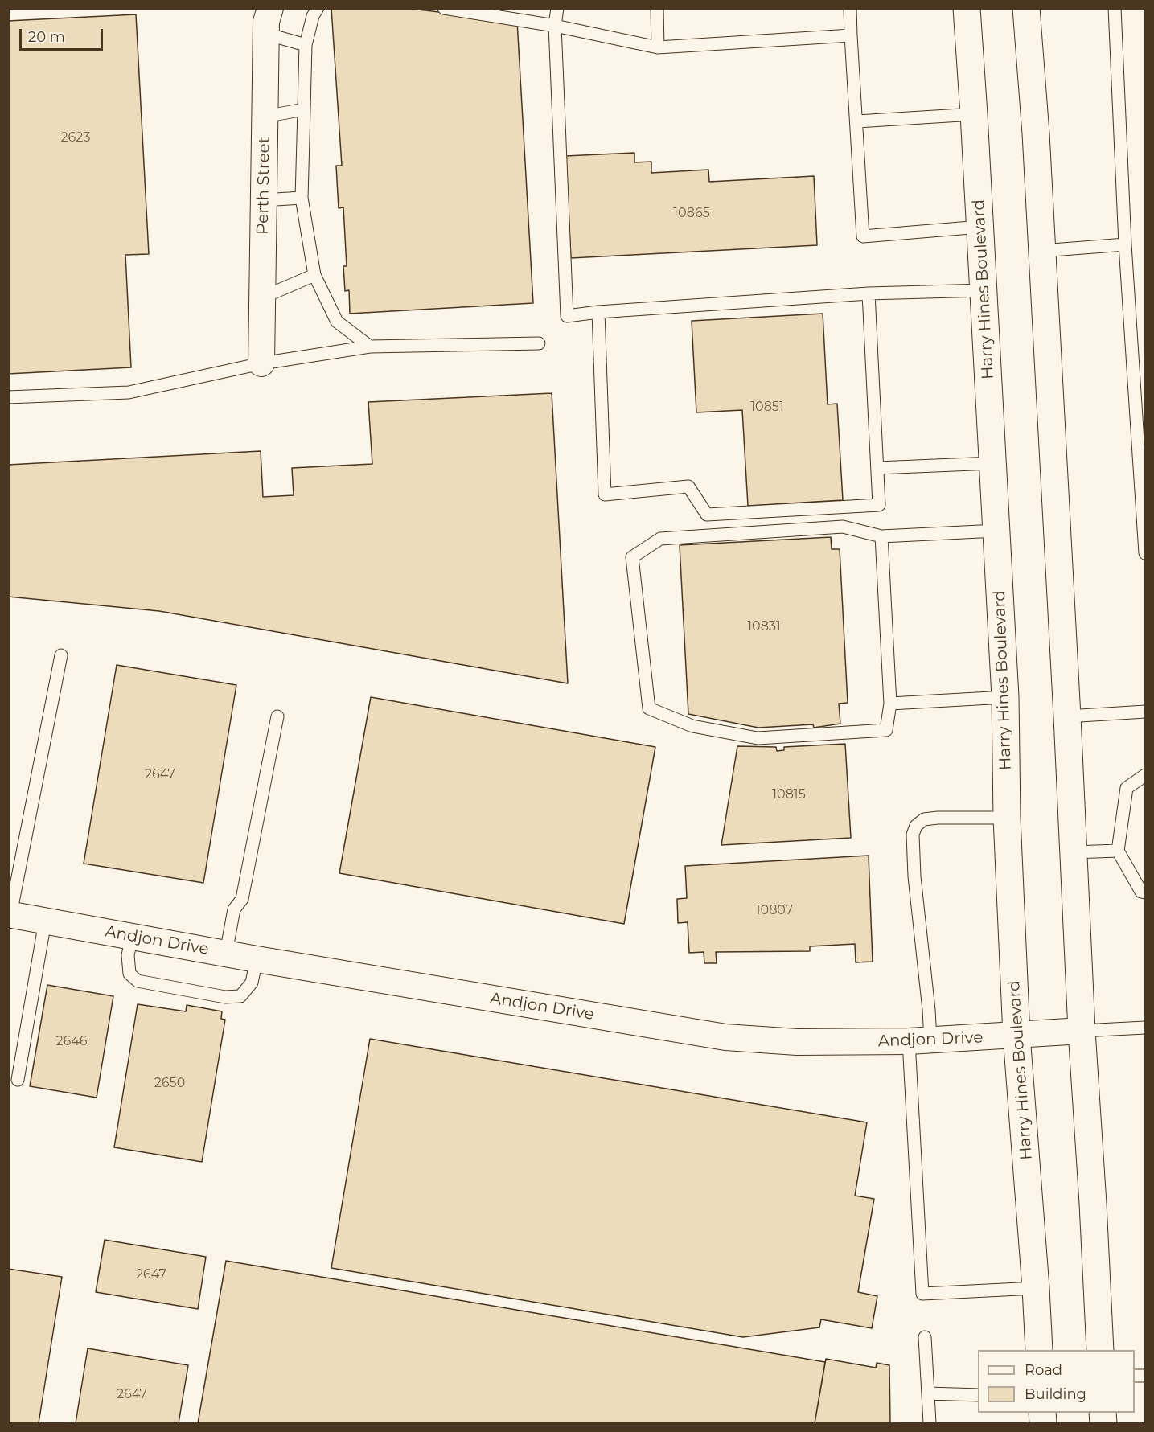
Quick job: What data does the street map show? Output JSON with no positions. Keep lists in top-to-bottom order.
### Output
{
  "streets": {
    "main road": ["Harry Hines Boulevard"],
    "street": ["Perth Street", "Andjon Drive"]
  },
  "crossings": [
    ["Harry Hines Boulevard", "Andjon Drive"]
  ],
  "house_numbers": [
    "2623",
    "10865",
    "10851",
    "10831",
    "2647",
    "10815",
    "10807",
    "2646",
    "2650",
    "2647",
    "2647"
  ],
  "legend": ["Road", "Building"],
  "scale_bar": "20 m"
}
